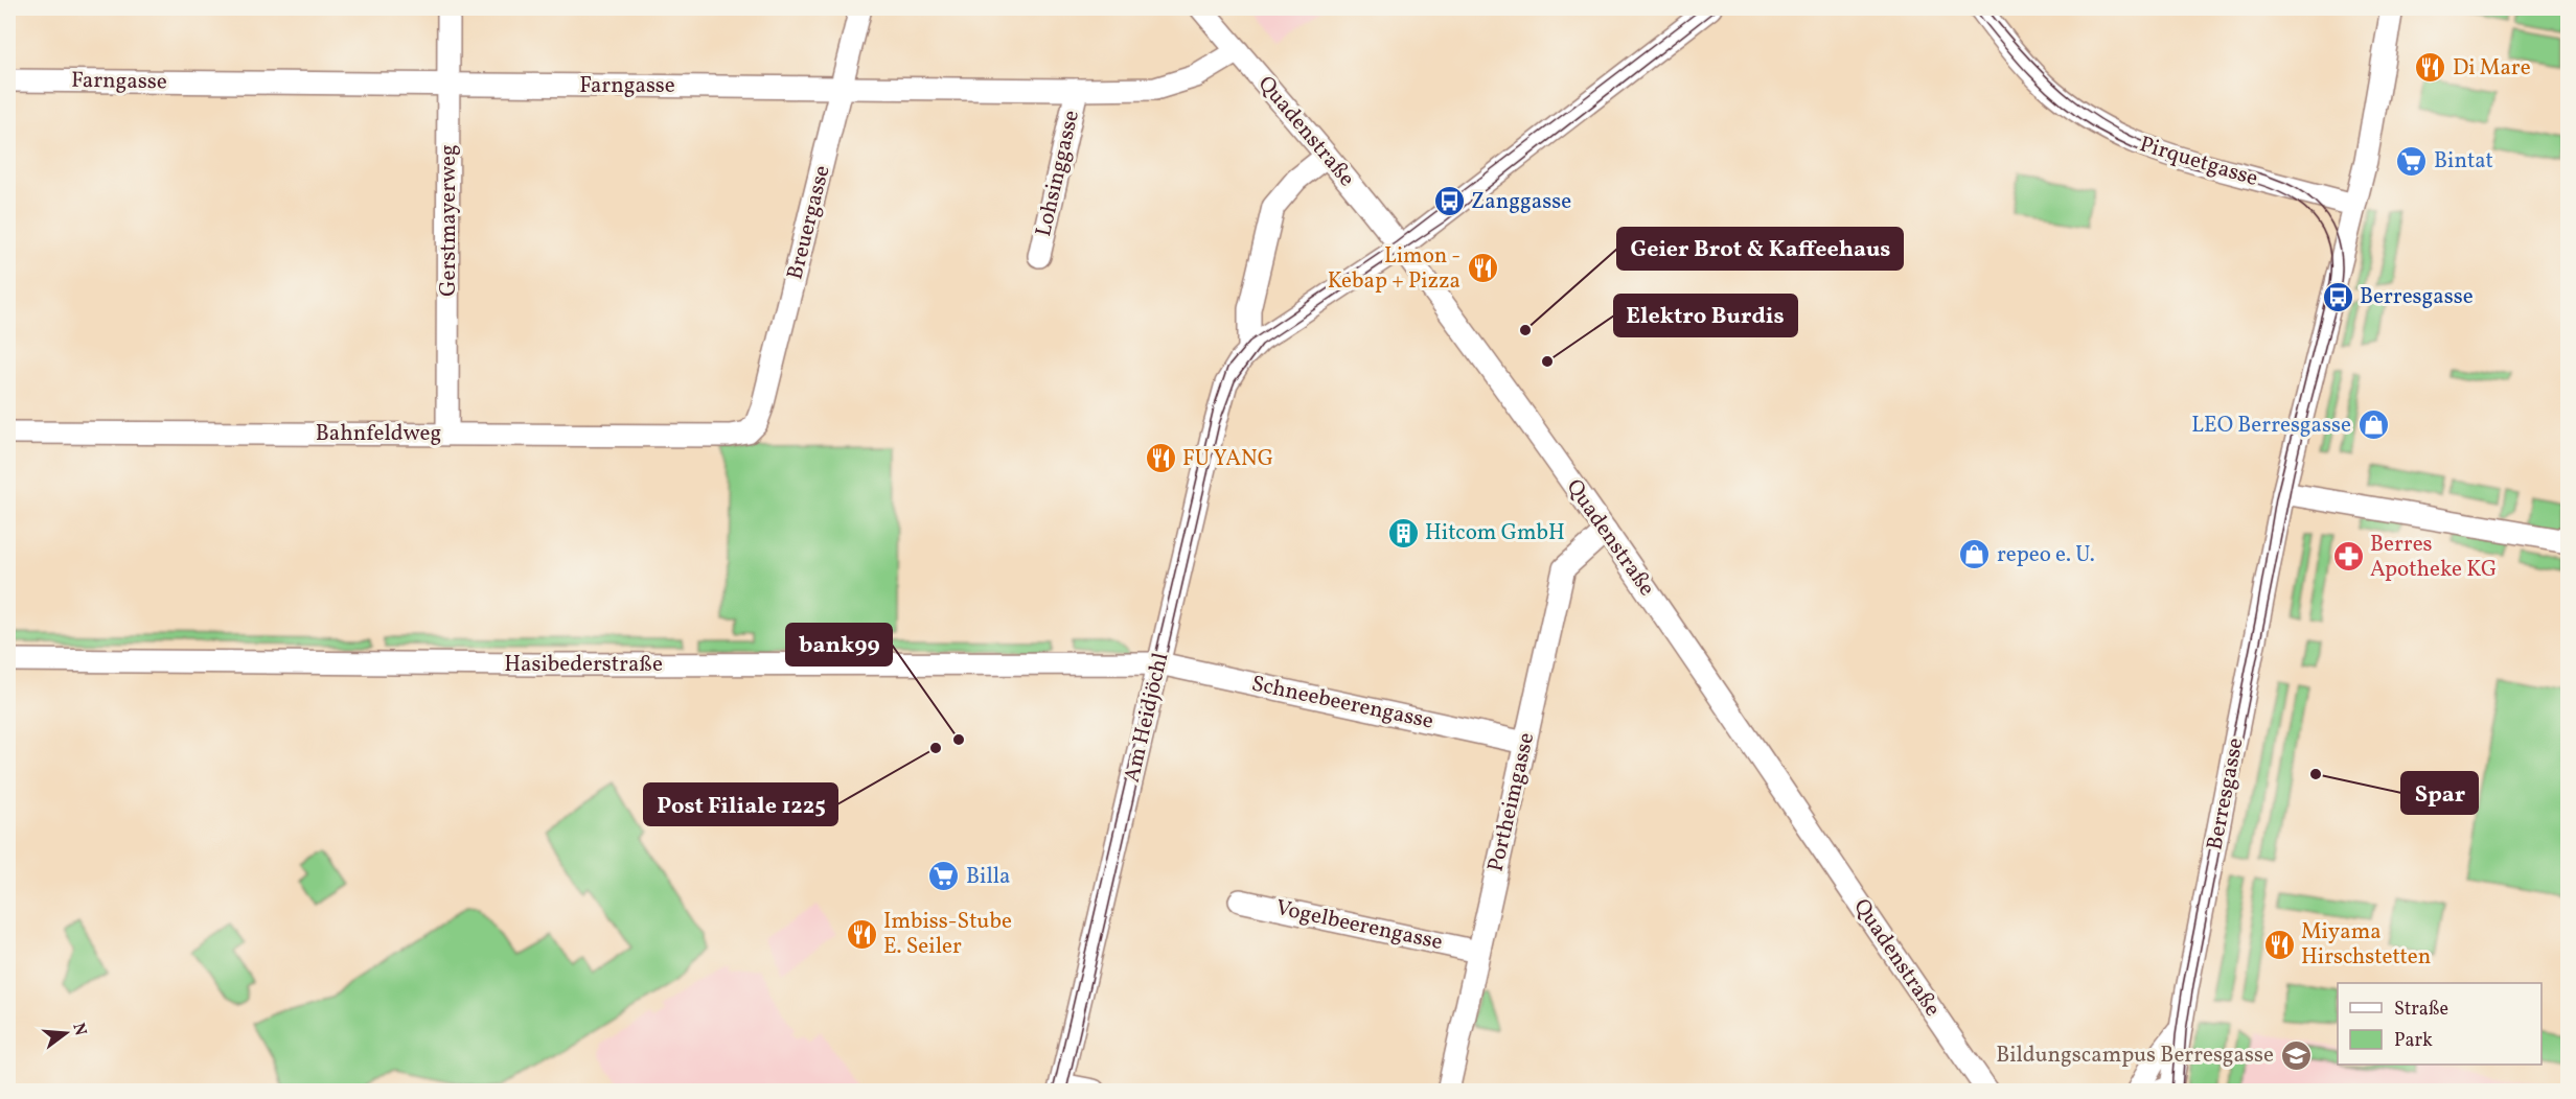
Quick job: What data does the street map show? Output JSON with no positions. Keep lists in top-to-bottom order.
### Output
{
  "streets": {
    "street": [
      "Farngasse",
      "Quadenstraße",
      "Pirquetgasse",
      "Lohsinggasse",
      "Gerstmayerweg",
      "Breuergasse",
      "Bahnfeldweg",
      "Hasibederstraße",
      "Schneebeerengasse",
      "Am Heidjöchl",
      "Berresgasse",
      "Portheimgasse",
      "Vogelbeerengasse"
    ]
  },
  "crossings": [
    ["Farngasse", "Quadenstraße"],
    ["Farngasse", "Lohsinggasse"],
    ["Farngasse", "Gerstmayerweg"],
    ["Farngasse", "Breuergasse"],
    ["Quadenstraße", "Am Heidjöchl"],
    ["Quadenstraße", "Portheimgasse"],
    ["Pirquetgasse", "Berresgasse"],
    ["Gerstmayerweg", "Bahnfeldweg"],
    ["Breuergasse", "Bahnfeldweg"],
    ["Hasibederstraße", "Schneebeerengasse"],
    ["Hasibederstraße", "Am Heidjöchl"],
    ["Schneebeerengasse", "Am Heidjöchl"],
    ["Schneebeerengasse", "Portheimgasse"],
    ["Portheimgasse", "Vogelbeerengasse"]
  ],
  "places": {
    "restaurant": [
      "Di Mare",
      "Limon - Kebap + Pizza",
      "FU YANG",
      "Imbiss-Stube E. Seiler",
      "Miyama Hirschstetten"
    ],
    "supermarket": ["Bintat", "Billa"],
    "bus stop": ["Zanggasse", "Berresgasse"],
    "other": [
      "Geier Brot & Kaffeehaus",
      "Elektro Burdis",
      "bank99",
      "Post Filiale 1225",
      "Spar"
    ],
    "shop": ["LEO Berresgasse", "repeo e. U."],
    "building": ["Hitcom GmbH"],
    "pharmacy": ["Berres Apotheke KG"],
    "school or university": ["Bildungscampus Berresgasse"]
  },
  "legend": ["Straße", "Park"],
  "north": "right"
}
